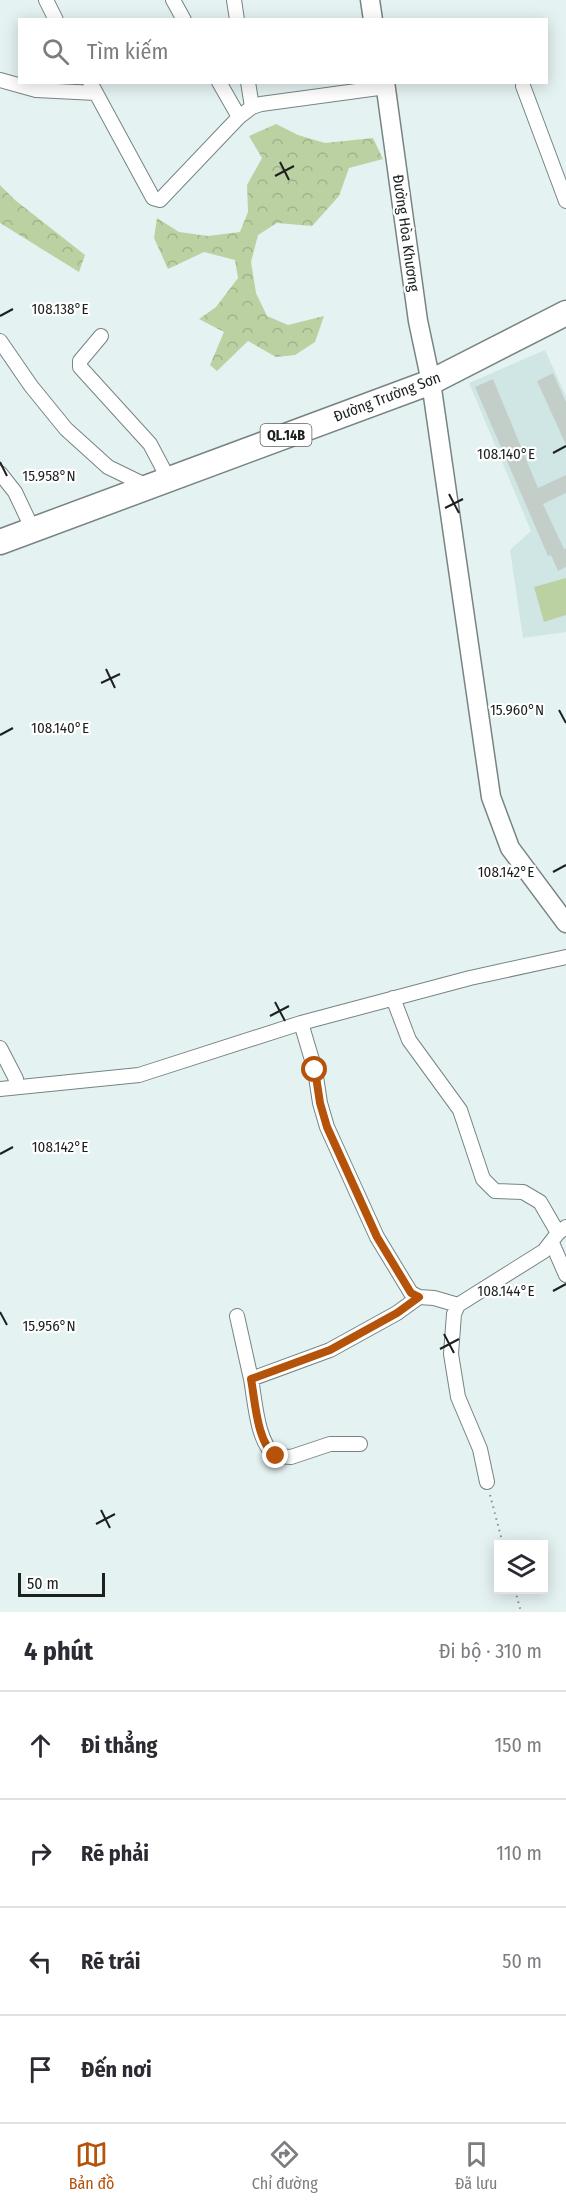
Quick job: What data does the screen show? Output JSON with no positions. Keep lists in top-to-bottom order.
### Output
{
  "streets": {
    "highway": ["Đường Trường Sơn", "QL.14B"],
    "street": ["Đường Hòa Khương"]
  },
  "crossings": [
    ["Đường Hòa Khương", "Đường Trường Sơn"]
  ],
  "scale_bar": "50 m",
  "page": {
    "search": "Tìm kiếm",
    "scale": "50 m",
    "heading": ["4 phút", "Đi bộ · 310 m"],
    "list": [
      ["Đi thẳng", "150 m"],
      ["Rẽ phải", "110 m"],
      ["Rẽ trái", "50 m"],
      "Đến nơi"
    ],
    "nav": ["Bản đồ", "Chỉ đường", "Đã lưu"]
  },
  "coordinates": [
    "108.138°E",
    "108.140°E",
    "15.958°N",
    "15.960°N",
    "108.142°E",
    "108.144°E",
    "15.956°N"
  ]
}
